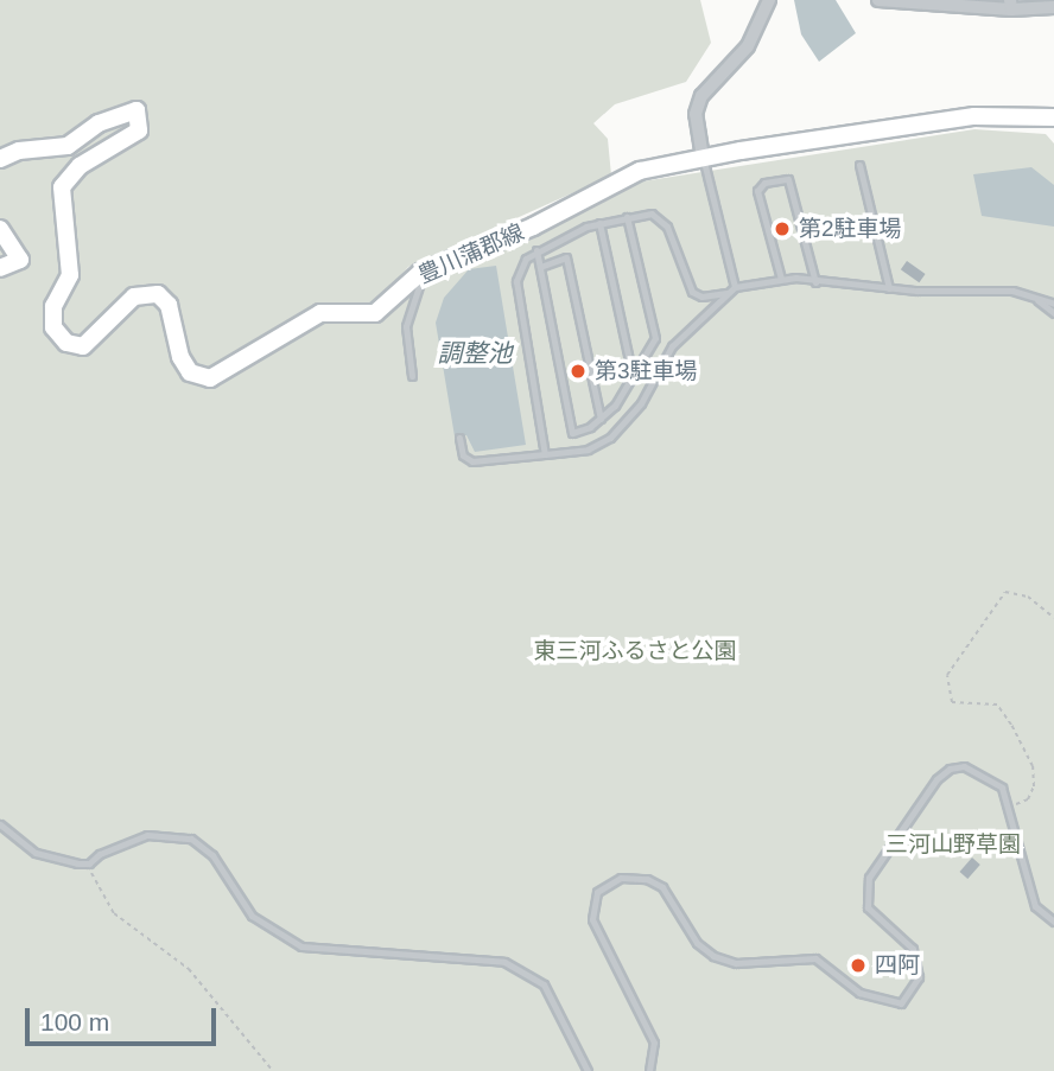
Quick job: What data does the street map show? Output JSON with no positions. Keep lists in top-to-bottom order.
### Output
{
  "streets": {
    "main road": ["豊川蒲郡線"]
  },
  "water": ["調整池"],
  "parks": ["東三河ふるさと公園", "三河山野草園"],
  "places": ["第2駐車場", "第3駐車場", "四阿"],
  "scale_bar": "100 m"
}
